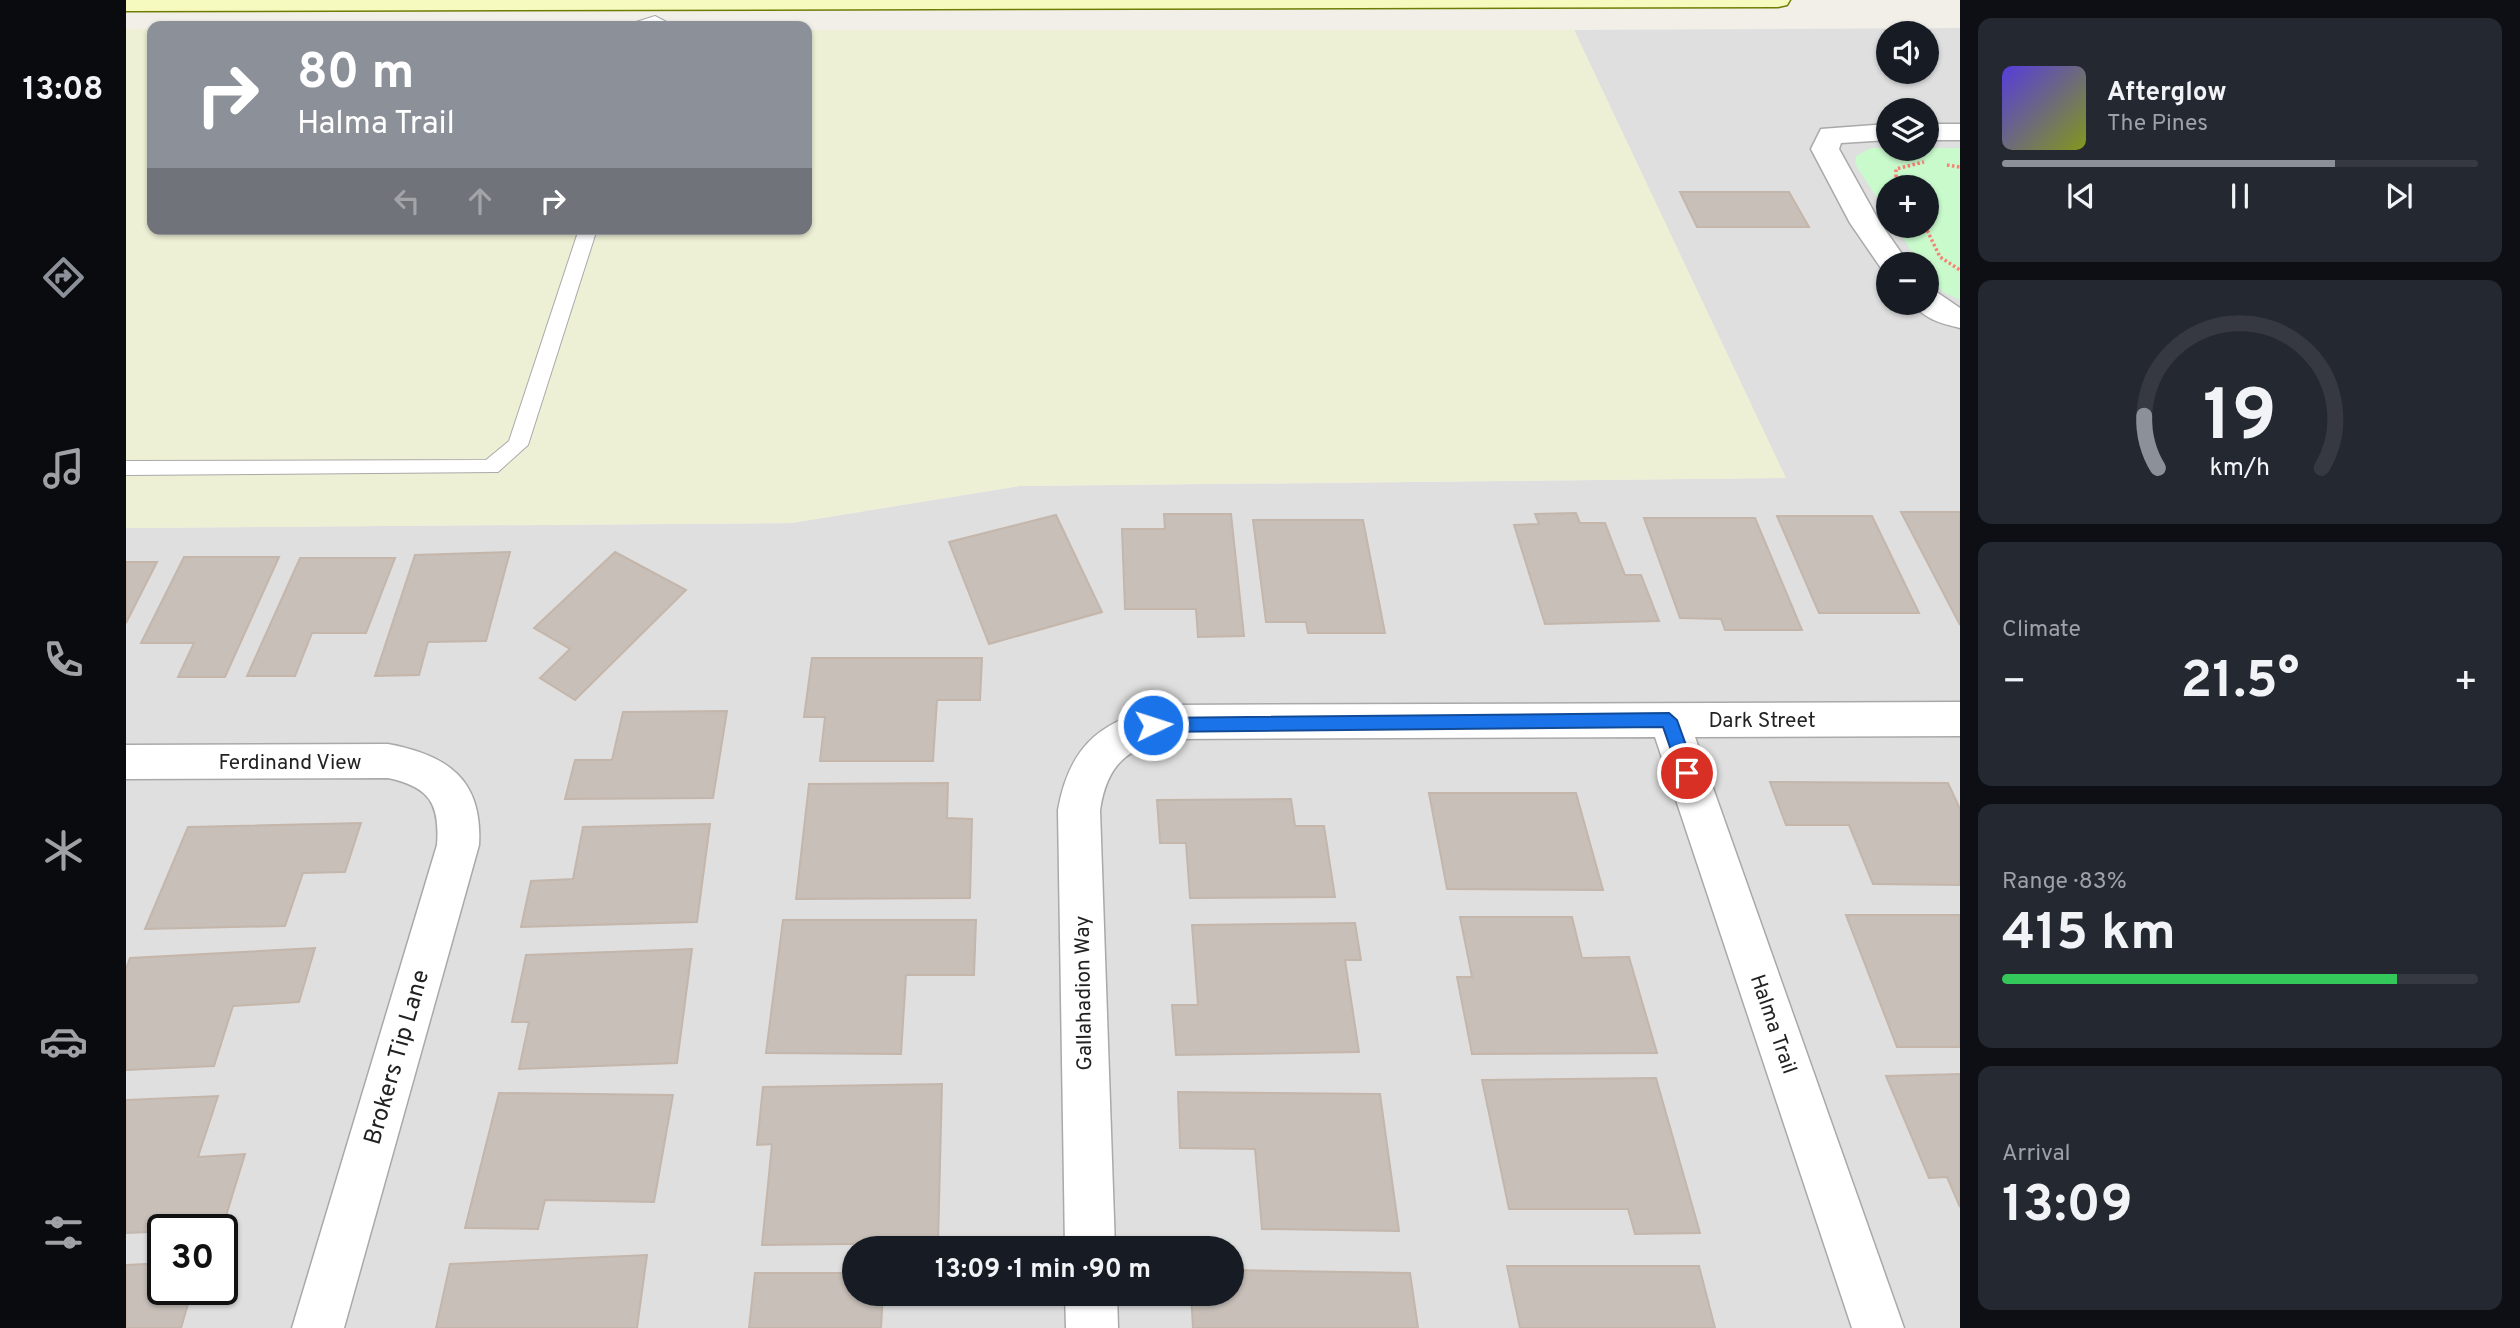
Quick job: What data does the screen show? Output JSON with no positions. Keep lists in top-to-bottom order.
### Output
{
  "streets": {
    "street": [
      "Dark Street",
      "Ferdinand View",
      "Gallahadion Way",
      "Halma Trail",
      "Brokers Tip Lane"
    ]
  },
  "crossings": [
    ["Dark Street", "Gallahadion Way"],
    ["Dark Street", "Halma Trail"],
    ["Ferdinand View", "Brokers Tip Lane"]
  ],
  "page": {
    "tabs": "13:08",
    "map_buttons": ["+", "−"],
    "turn": ["80 m", "Halma Trail"],
    "song": ["Afterglow", "The Pines"],
    "tile": [
      "Climate",
      ["Range · 83%", "415 km"],
      ["Arrival", "13:09"]
    ],
    "heat": ["−", "21.5°", "+"],
    "limit": "30",
    "trip": "13:09 · 1 min · 90 m",
    "gauge": ["19", "km/h"]
  }
}
